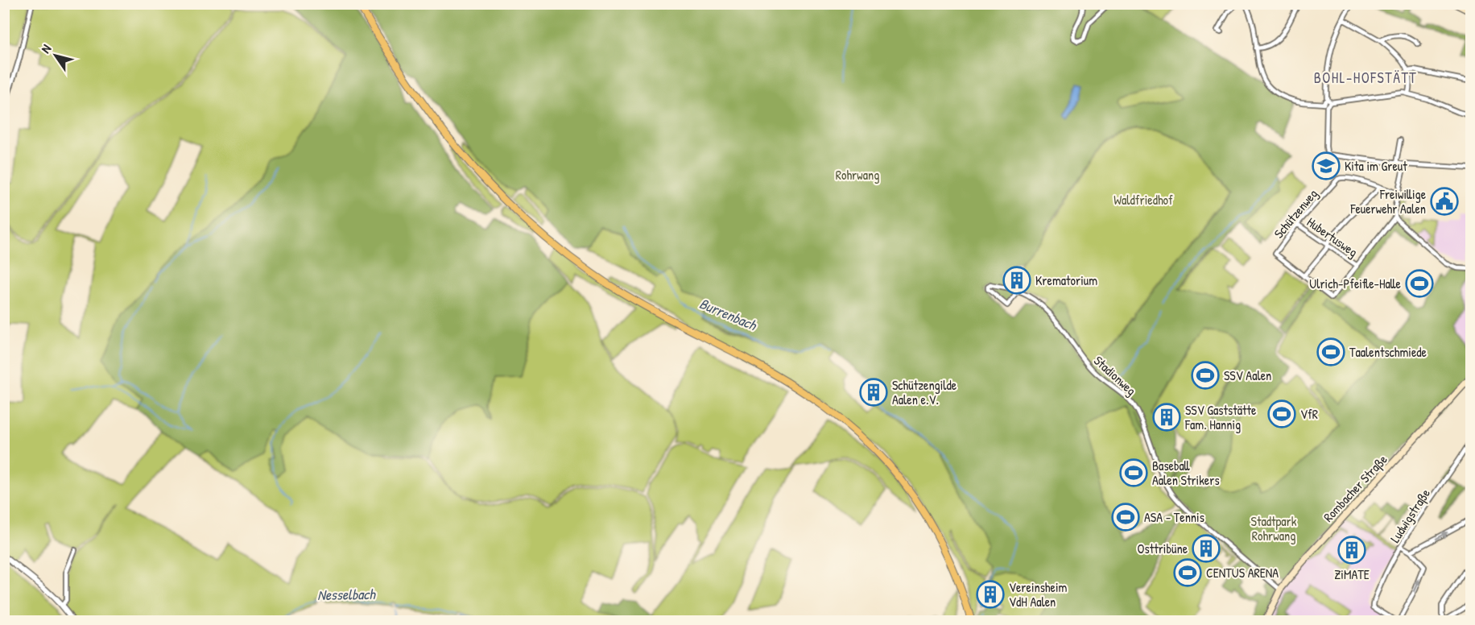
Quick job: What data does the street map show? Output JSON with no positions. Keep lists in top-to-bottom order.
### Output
{
  "streets": {
    "main road": ["Rombacher Straße"],
    "street": [
      "Schützenweg",
      "Hubertusweg",
      "Stadionweg",
      "Ludwigstraße"
    ]
  },
  "crossings": [
    ["Schützenweg", "Hubertusweg"],
    ["Stadionweg", "Rombacher Straße"]
  ],
  "districts": ["BOHL-HOFSTÄTT"],
  "water": ["Burrenbach", "Nesselbach"],
  "parks": ["Rohrwang", "Waldfriedhof", "Stadtpark Rohrwang"],
  "places": {
    "school or university": ["Kita im Greut"],
    "public building": ["Freiwillige Feuerwehr Aalen"],
    "building": [
      "Krematorium",
      "Schützengilde Aalen e.V.",
      "SSV Gaststätte Fam. Hannig",
      "Osttribüne",
      "ZiMATE",
      "Vereinsheim VdH Aalen"
    ],
    "sports": [
      "Ulrich-Pfeifle-Halle",
      "Taalentschmiede",
      "SSV Aalen",
      "VfR",
      "Baseball Aalen Strikers",
      "ASA - Tennis",
      "CENTUS ARENA"
    ]
  },
  "north": "top left"
}
